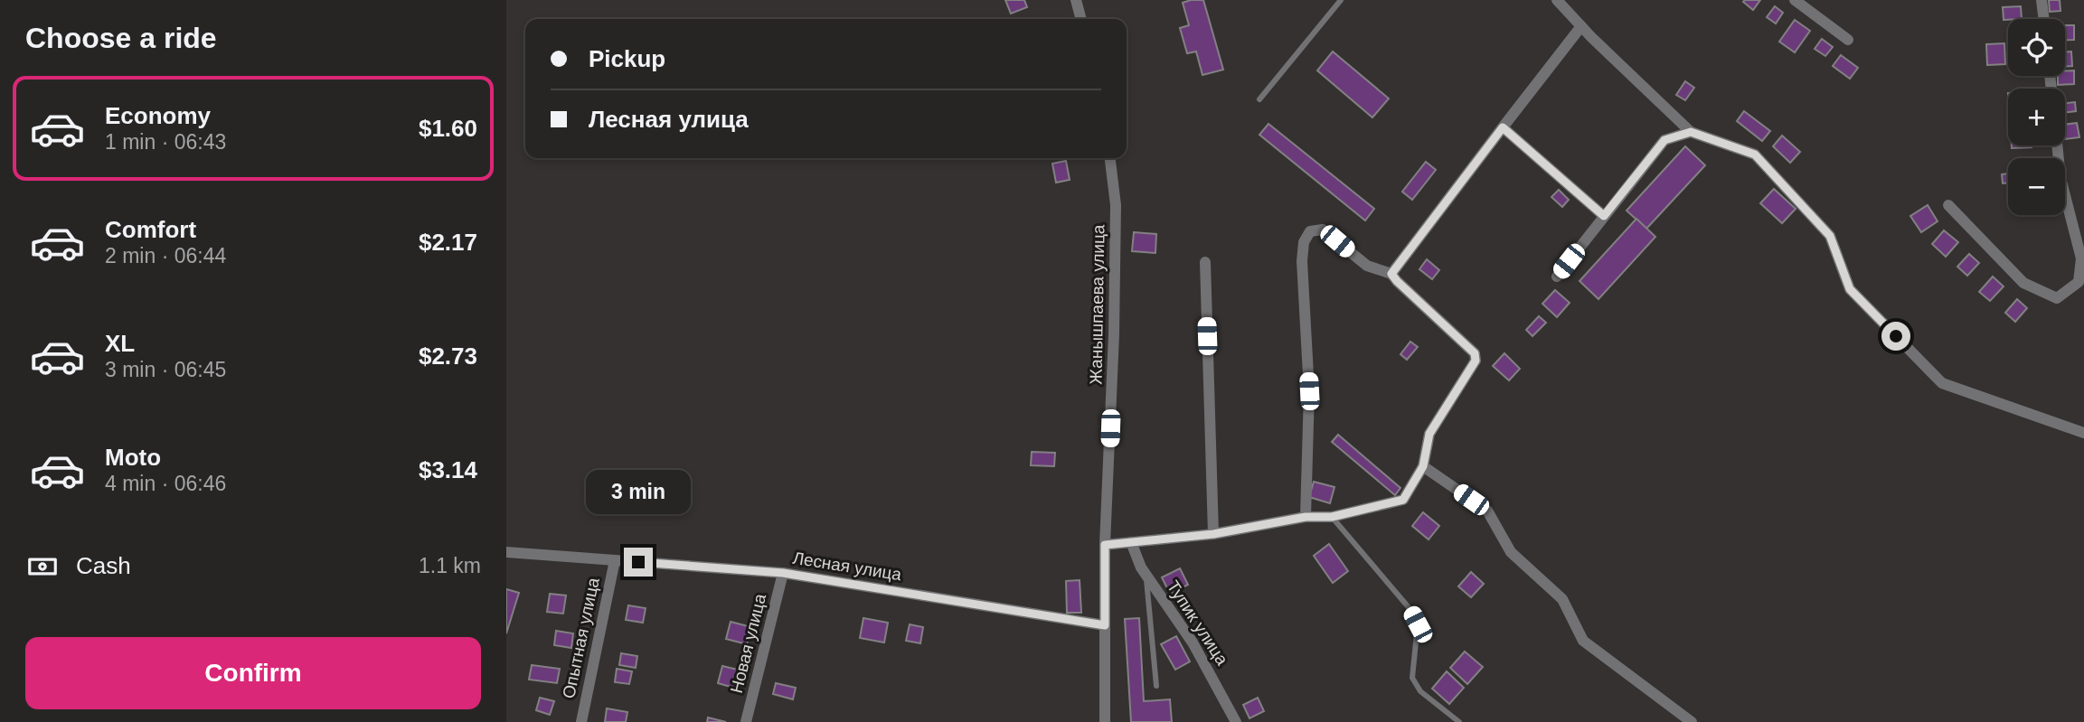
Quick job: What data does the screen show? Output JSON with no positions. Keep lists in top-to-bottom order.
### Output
{
  "streets": {
    "street": [
      "Жанышпаева улица",
      "Лесная улица",
      "Тупик улица",
      "Опытная улица",
      "Новая улица"
    ]
  },
  "crossings": [
    ["Жанышпаева улица", "Лесная улица"],
    ["Лесная улица", "Опытная улица"],
    ["Лесная улица", "Новая улица"]
  ],
  "page": {
    "heading": "Choose a ride",
    "map_buttons": ["+", "−"],
    "banner": ["Pickup", "Лесная улица"],
    "list": [
      {
        "name": "Economy",
        "note": "1 min · 06:43",
        "value": "$1.60"
      },
      {
        "name": "Comfort",
        "note": "2 min · 06:44",
        "value": "$2.17"
      },
      {
        "name": "XL",
        "note": "3 min · 06:45",
        "value": "$2.73"
      },
      {
        "name": "Moto",
        "note": "4 min · 06:46",
        "value": "$3.14"
      }
    ],
    "bubble": "3 min",
    "pay": ["Cash", "1.1 km"],
    "buttons": "Confirm"
  }
}
